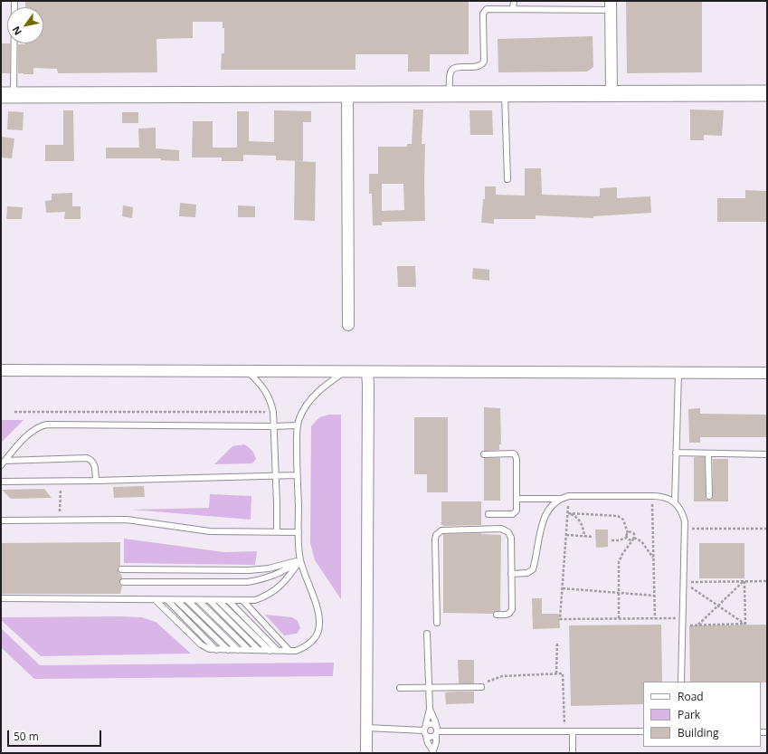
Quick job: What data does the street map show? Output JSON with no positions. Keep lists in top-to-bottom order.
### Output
{
  "legend": ["Road", "Park", "Building"],
  "scale_bar": "50 m",
  "north": "bottom left"
}
